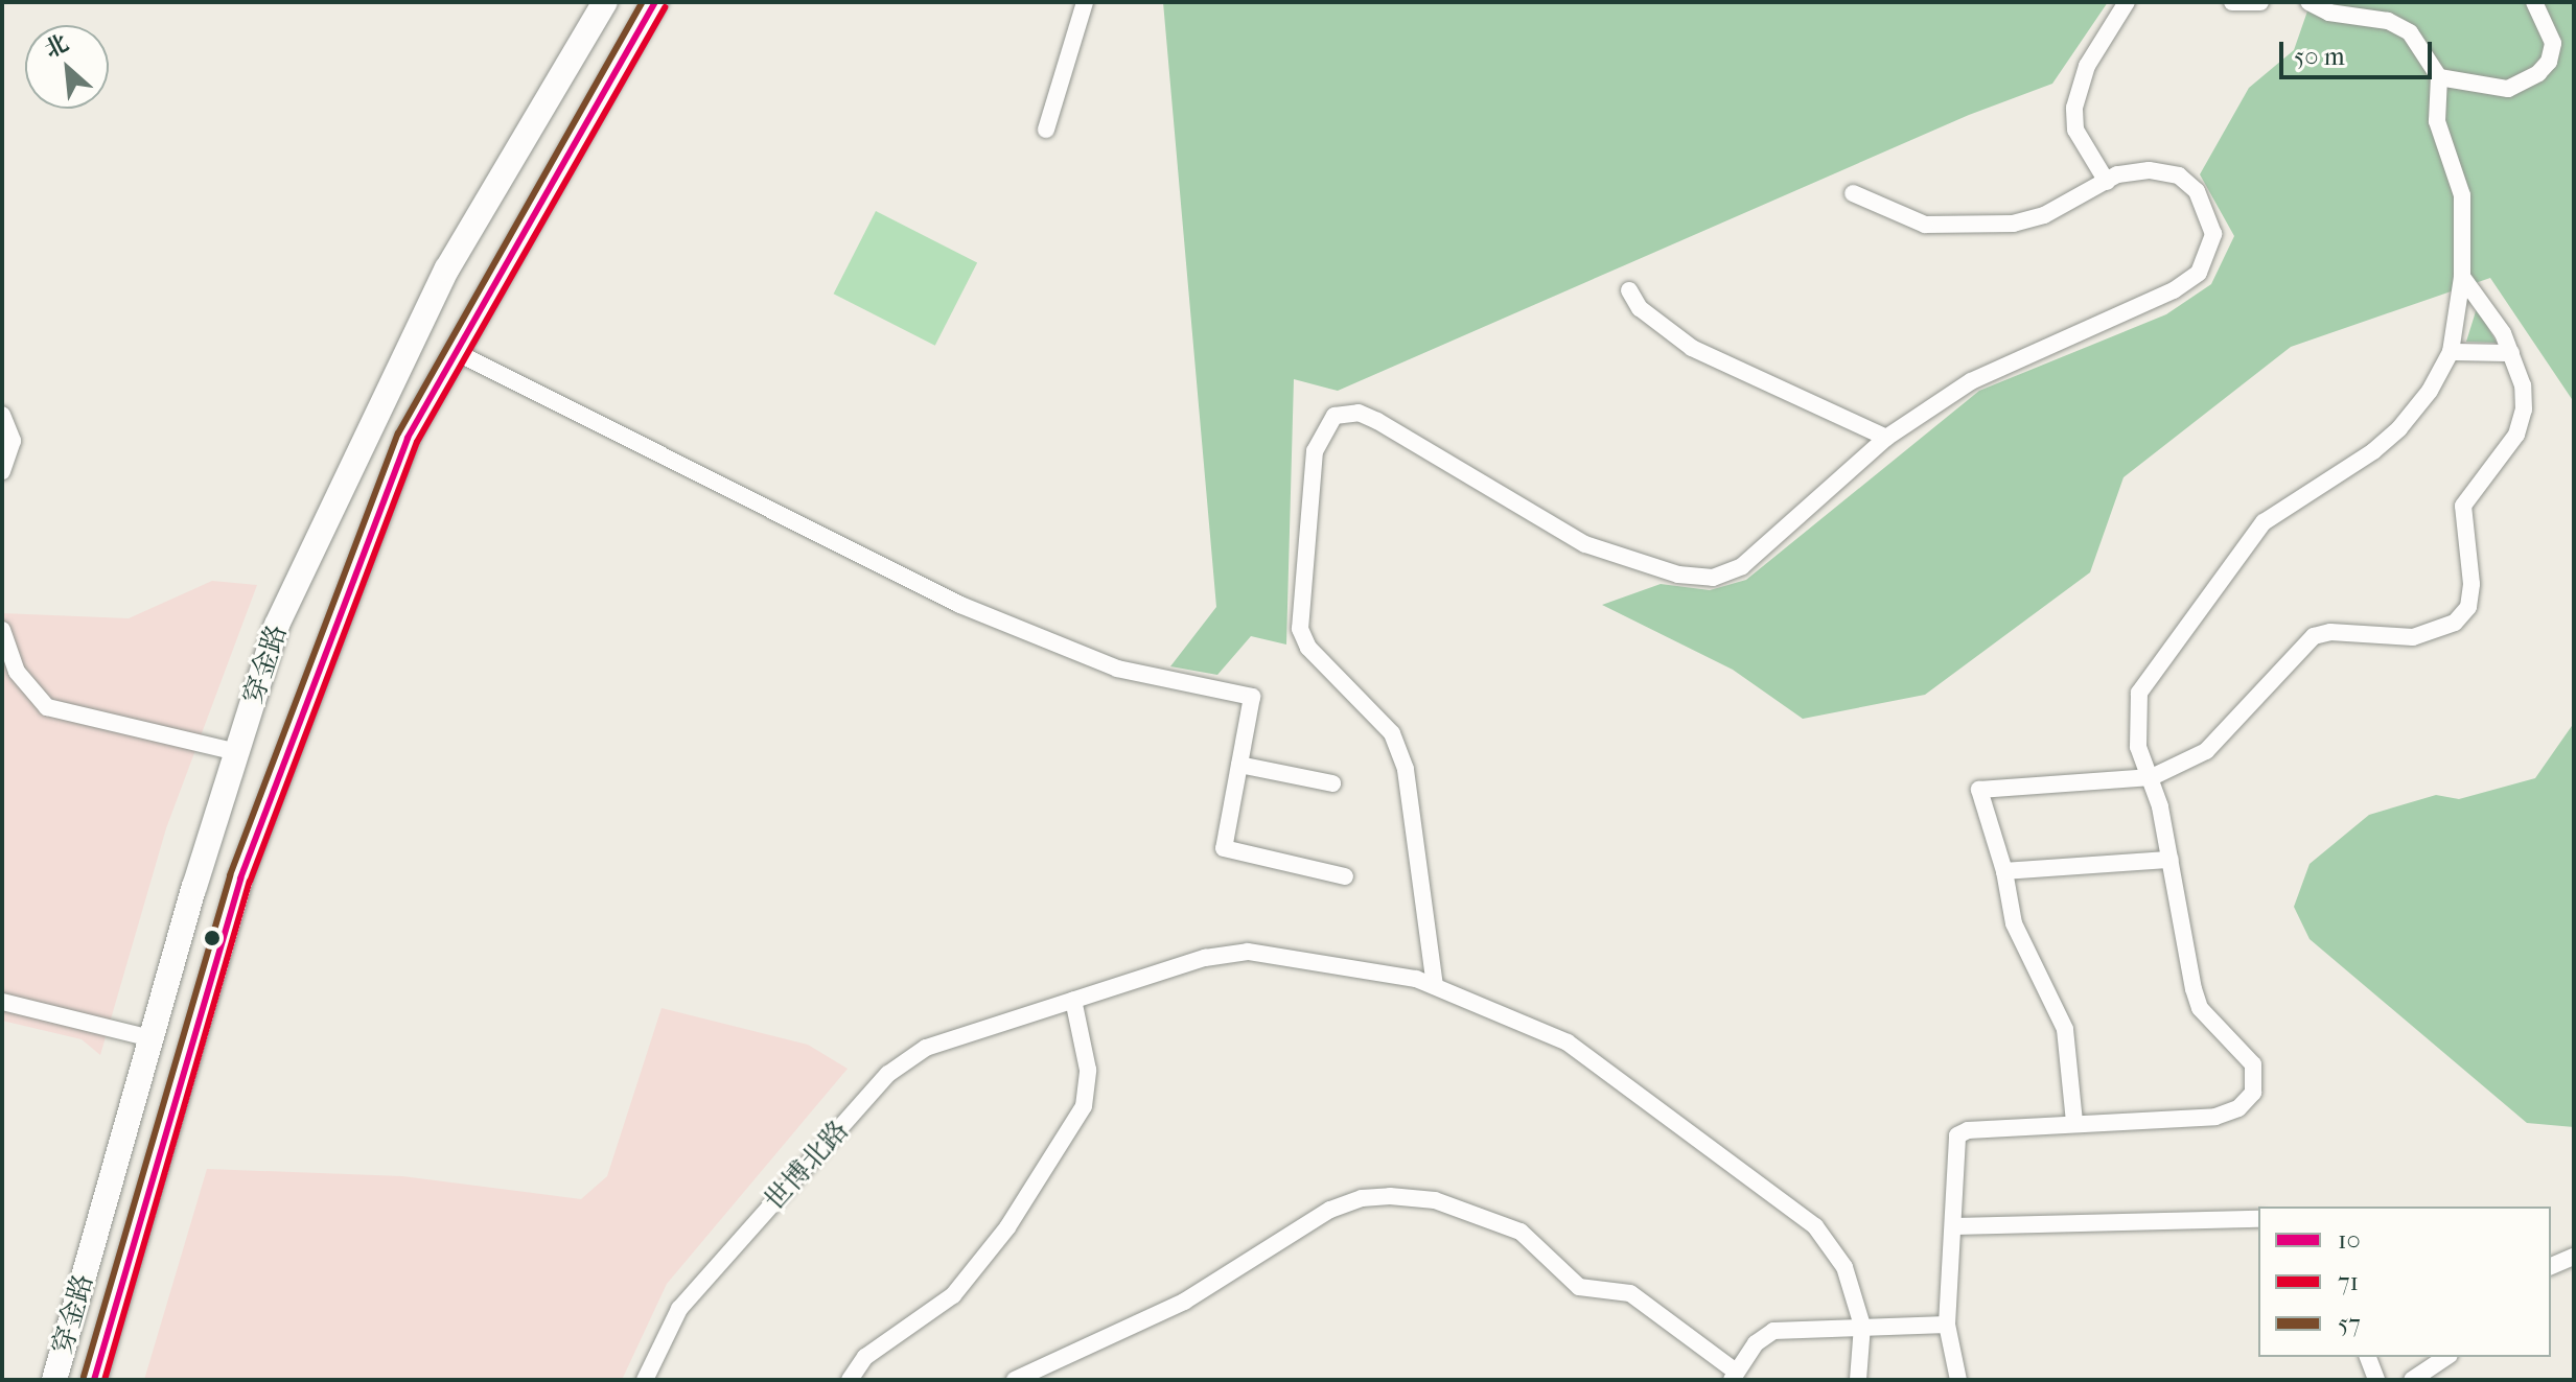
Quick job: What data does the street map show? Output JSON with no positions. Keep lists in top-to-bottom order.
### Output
{
  "streets": {
    "main road": ["穿金路"],
    "street": ["世博北路"]
  },
  "lines": ["transit line 10", "transit line 57", "transit line 71"],
  "legend": ["10", "71", "57"],
  "scale_bar": "50 m",
  "north": "top left"
}
